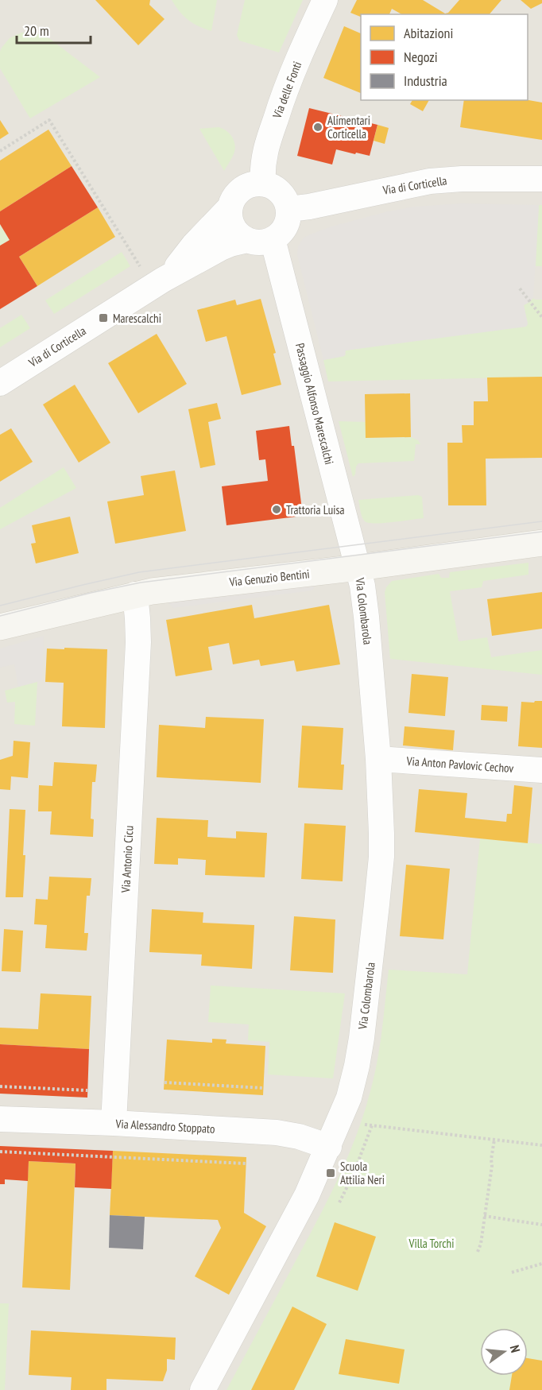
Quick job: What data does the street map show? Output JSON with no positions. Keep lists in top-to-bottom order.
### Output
{
  "streets": {
    "street": [
      "Via delle Fonti",
      "Via di Corticella",
      "Passaggio Alfonso Marescalchi",
      "Via Genuzio Bentini",
      "Via Colombarola",
      "Via Anton Pavlovic Cechov",
      "Via Antonio Cicu",
      "Via Alessandro Stoppato"
    ]
  },
  "crossings": [
    ["Via delle Fonti", "Via di Corticella"],
    ["Via delle Fonti", "Passaggio Alfonso Marescalchi"],
    ["Via di Corticella", "Passaggio Alfonso Marescalchi"],
    ["Passaggio Alfonso Marescalchi", "Via Genuzio Bentini"],
    ["Passaggio Alfonso Marescalchi", "Via Colombarola"],
    ["Via Genuzio Bentini", "Via Colombarola"],
    ["Via Genuzio Bentini", "Via Antonio Cicu"],
    ["Via Colombarola", "Via Anton Pavlovic Cechov"],
    ["Via Colombarola", "Via Alessandro Stoppato"],
    ["Via Antonio Cicu", "Via Alessandro Stoppato"]
  ],
  "parks": ["Villa Torchi"],
  "places": {
    "other": ["Alimentari Corticella", "Trattoria Luisa"],
    "transit": ["Marescalchi", "Scuola Attilia Neri"]
  },
  "legend": ["Abitazioni", "Negozi", "Industria"],
  "scale_bar": "20 m",
  "north": "right"
}
